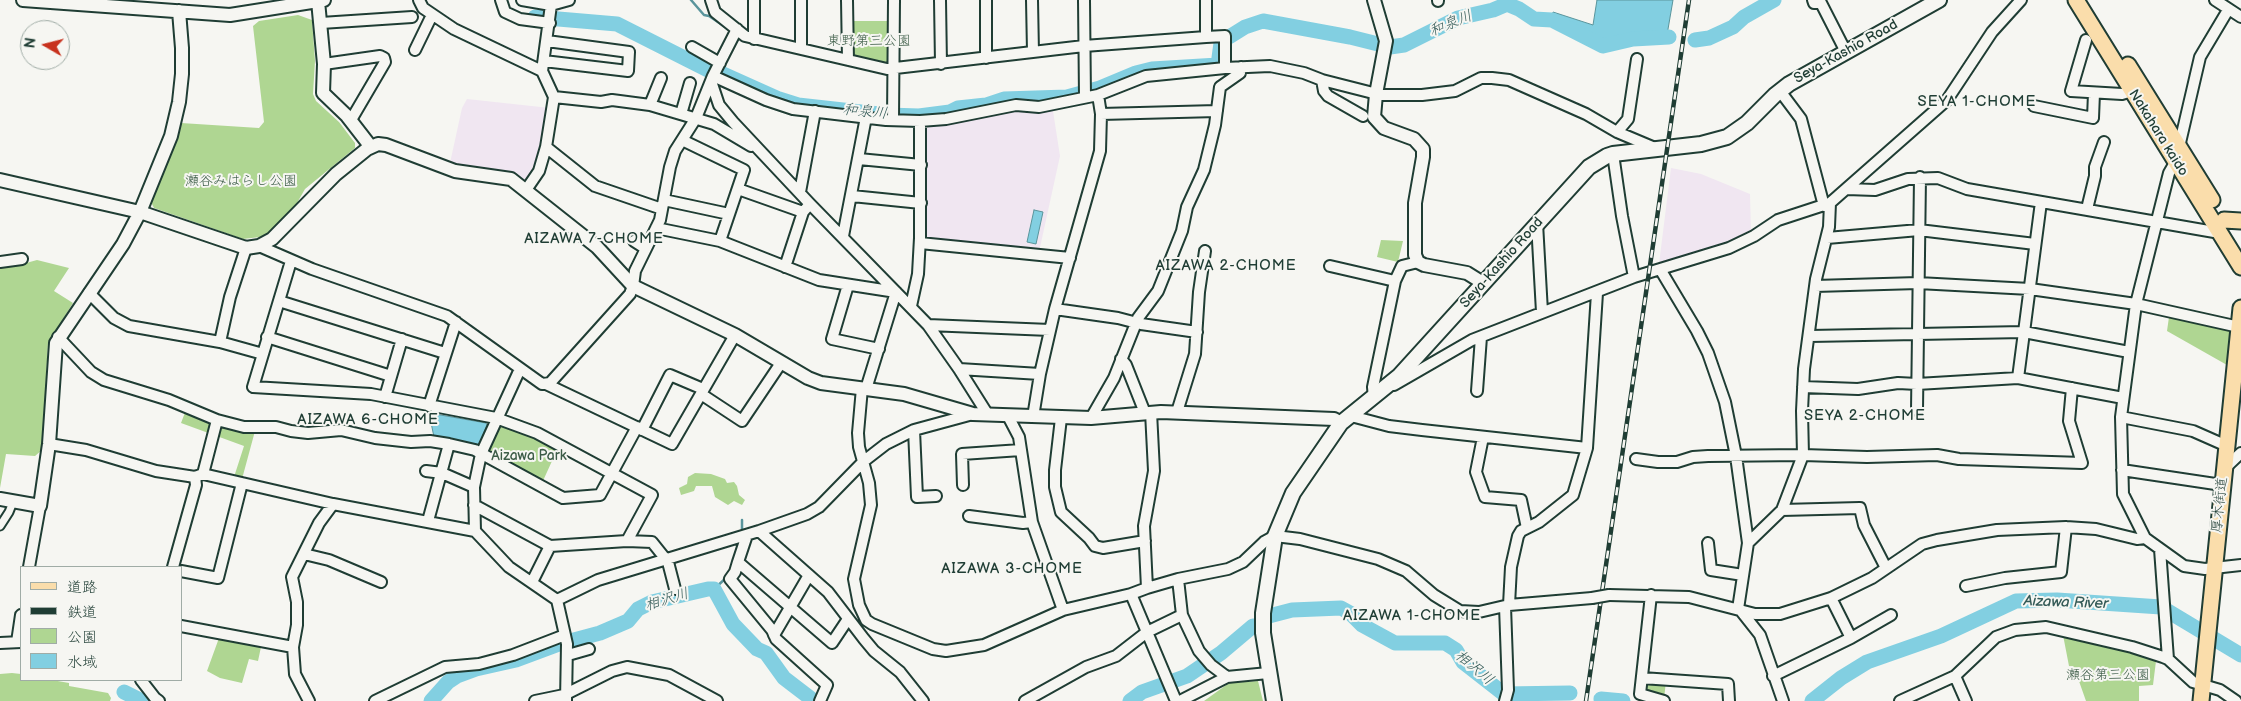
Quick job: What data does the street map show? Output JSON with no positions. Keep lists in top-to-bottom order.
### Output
{
  "streets": {
    "main road": ["Seya-Kashio Road", "Nakahara kaido", "厚木街道"]
  },
  "districts": [
    "SEYA 1-CHOME",
    "AIZAWA 7-CHOME",
    "AIZAWA 2-CHOME",
    "SEYA 2-CHOME",
    "AIZAWA 6-CHOME",
    "AIZAWA 3-CHOME",
    "AIZAWA 1-CHOME"
  ],
  "water": ["和泉川", "相沢川", "Aizawa River"],
  "parks": [
    "東野第三公園",
    "瀬谷みはらし公園",
    "Aizawa Park",
    "瀬谷第三公園"
  ],
  "legend": [
    "道路",
    "鉄道",
    "公園",
    "水域"
  ],
  "north": "left"
}
